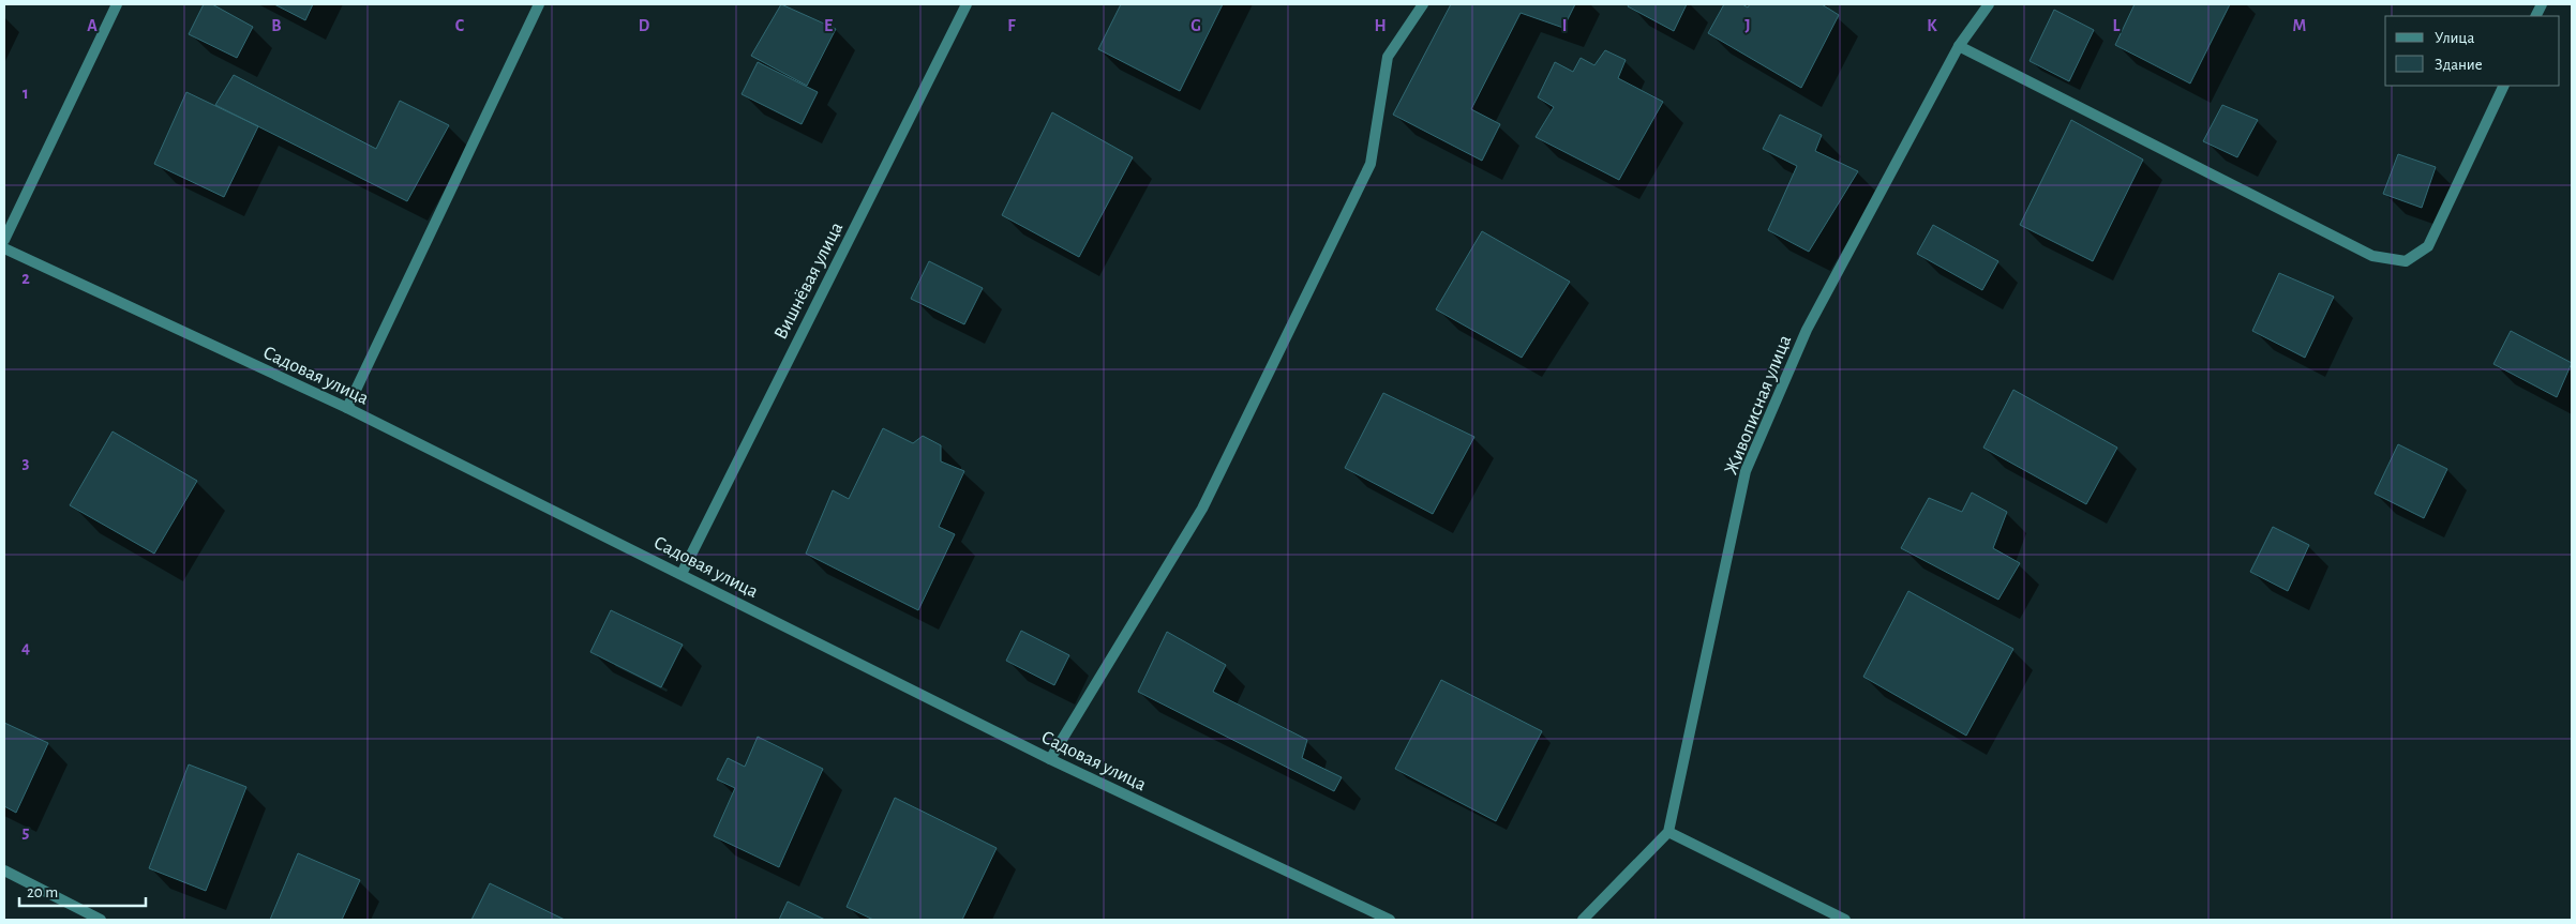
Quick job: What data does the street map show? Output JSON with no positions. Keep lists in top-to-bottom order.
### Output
{
  "streets": {
    "street": ["Вишнёвая улица", "Садовая улица", "Живописная улица"]
  },
  "crossings": [
    ["Вишнёвая улица", "Садовая улица"]
  ],
  "legend": ["Улица", "Здание"],
  "scale_bar": "20 m",
  "grid": {
    "columns": [
      "A",
      "B",
      "C",
      "D",
      "E",
      "F",
      "G",
      "H",
      "I",
      "J",
      "K",
      "L",
      "M"
    ],
    "rows": [
      "1",
      "2",
      "3",
      "4",
      "5"
    ]
  }
}
